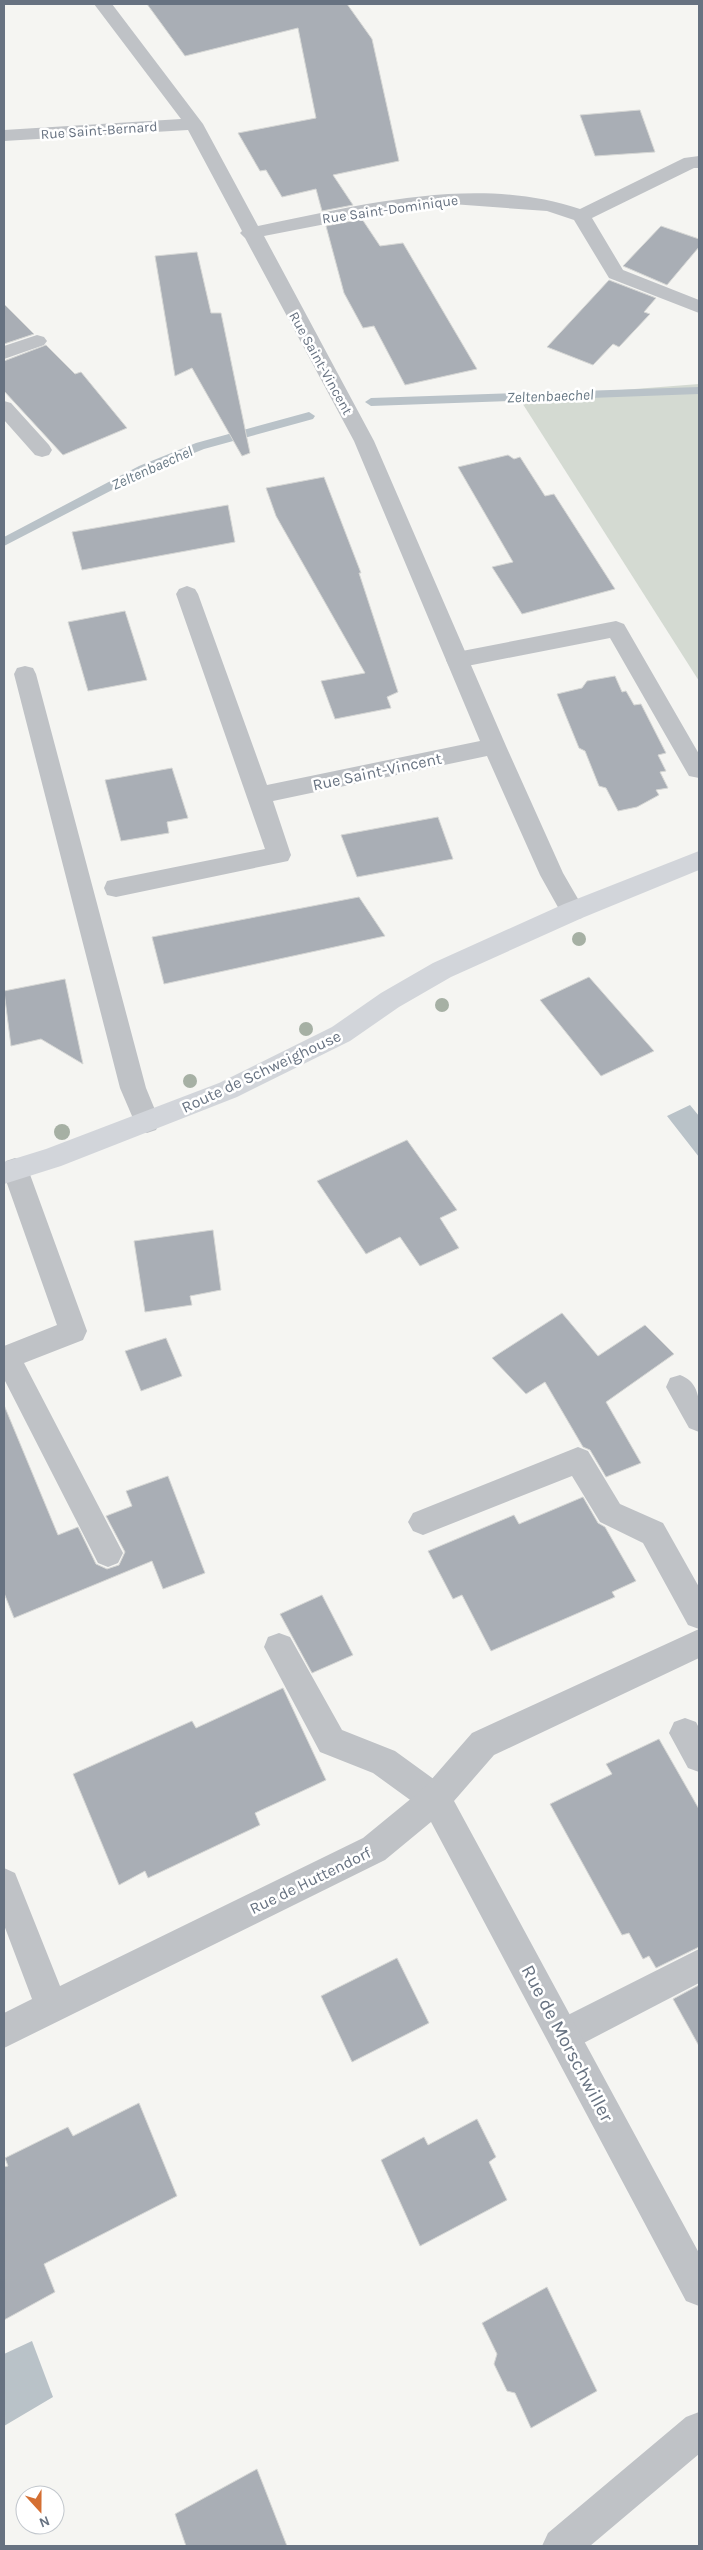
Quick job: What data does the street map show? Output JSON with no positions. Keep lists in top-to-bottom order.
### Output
{
  "streets": {
    "main road": ["Route de Schweighouse"],
    "street": [
      "Rue Saint-Bernard",
      "Rue Saint-Dominique",
      "Rue Saint-Vincent",
      "Rue de Huttendorf",
      "Rue de Morschwiller"
    ]
  },
  "crossings": [
    ["Rue Saint-Bernard", "Rue Saint-Vincent"],
    ["Rue Saint-Dominique", "Rue Saint-Vincent"],
    ["Rue Saint-Vincent", "Route de Schweighouse"],
    ["Rue de Huttendorf", "Rue de Morschwiller"]
  ],
  "water": ["Zeltenbaechel"],
  "north": "bottom"
}
